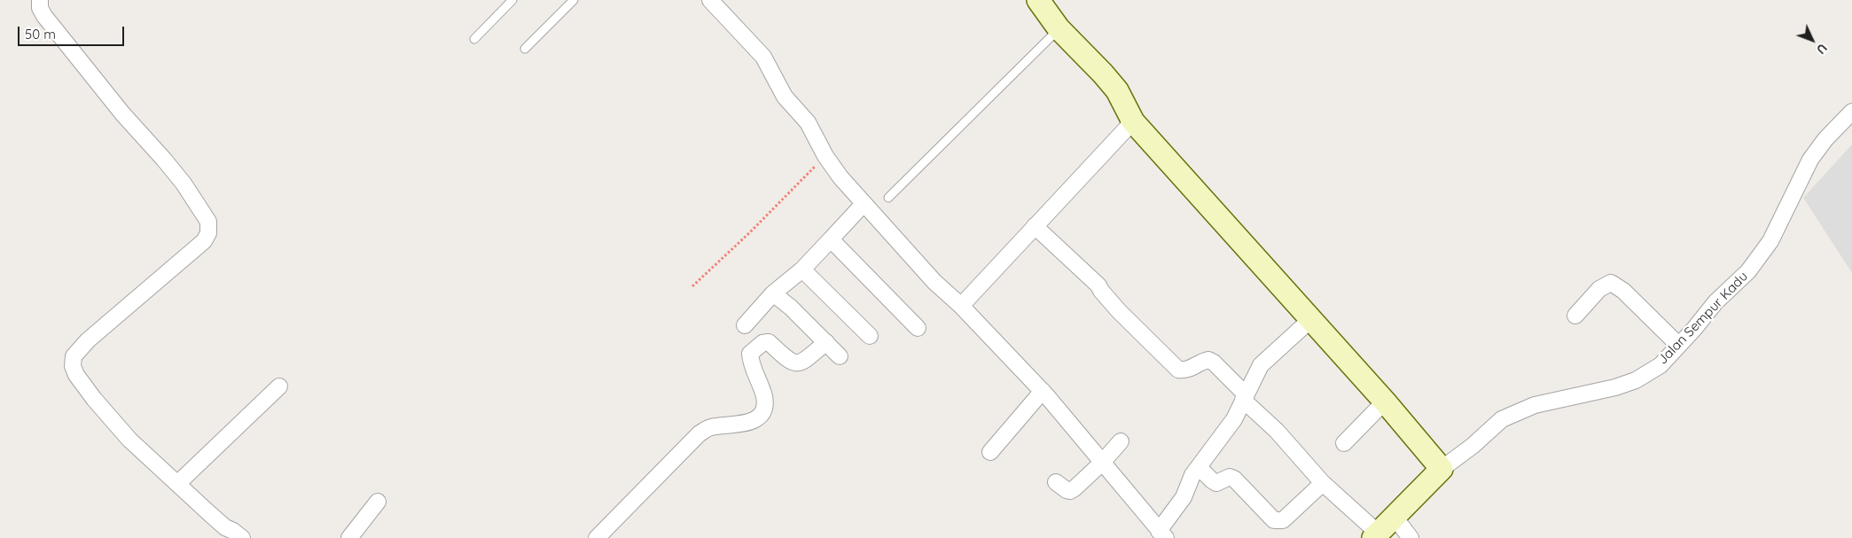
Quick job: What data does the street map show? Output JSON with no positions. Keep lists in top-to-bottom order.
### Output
{
  "streets": {
    "street": ["Jalan Sempur Kadu"]
  },
  "scale_bar": "50 m",
  "north": "bottom right"
}
